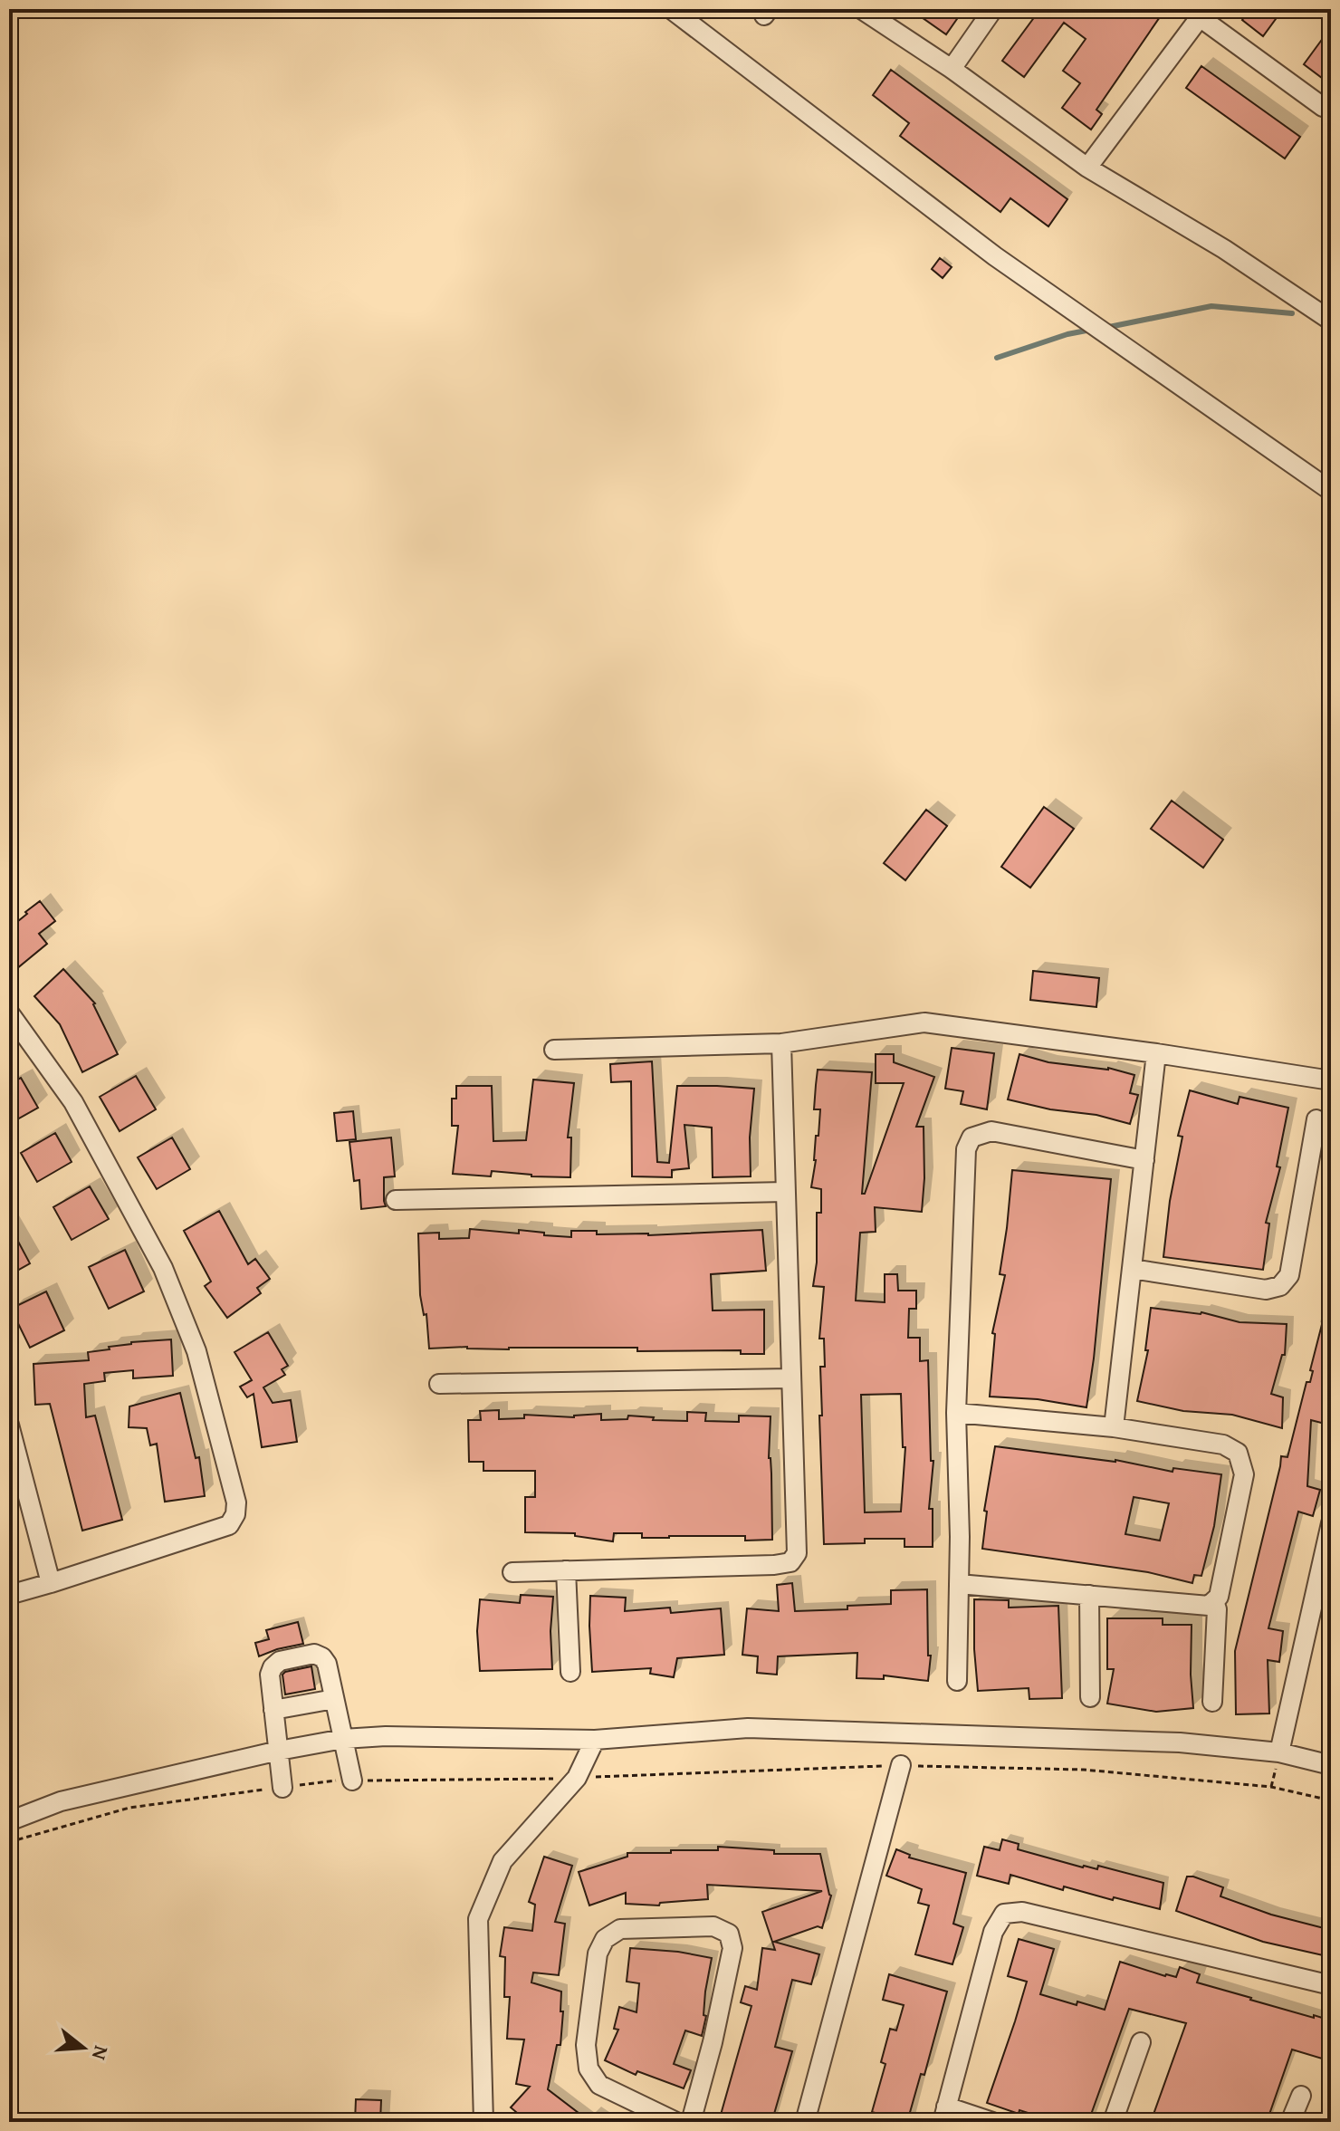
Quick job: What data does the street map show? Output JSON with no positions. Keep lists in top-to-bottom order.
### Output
{
  "north": "right"
}
